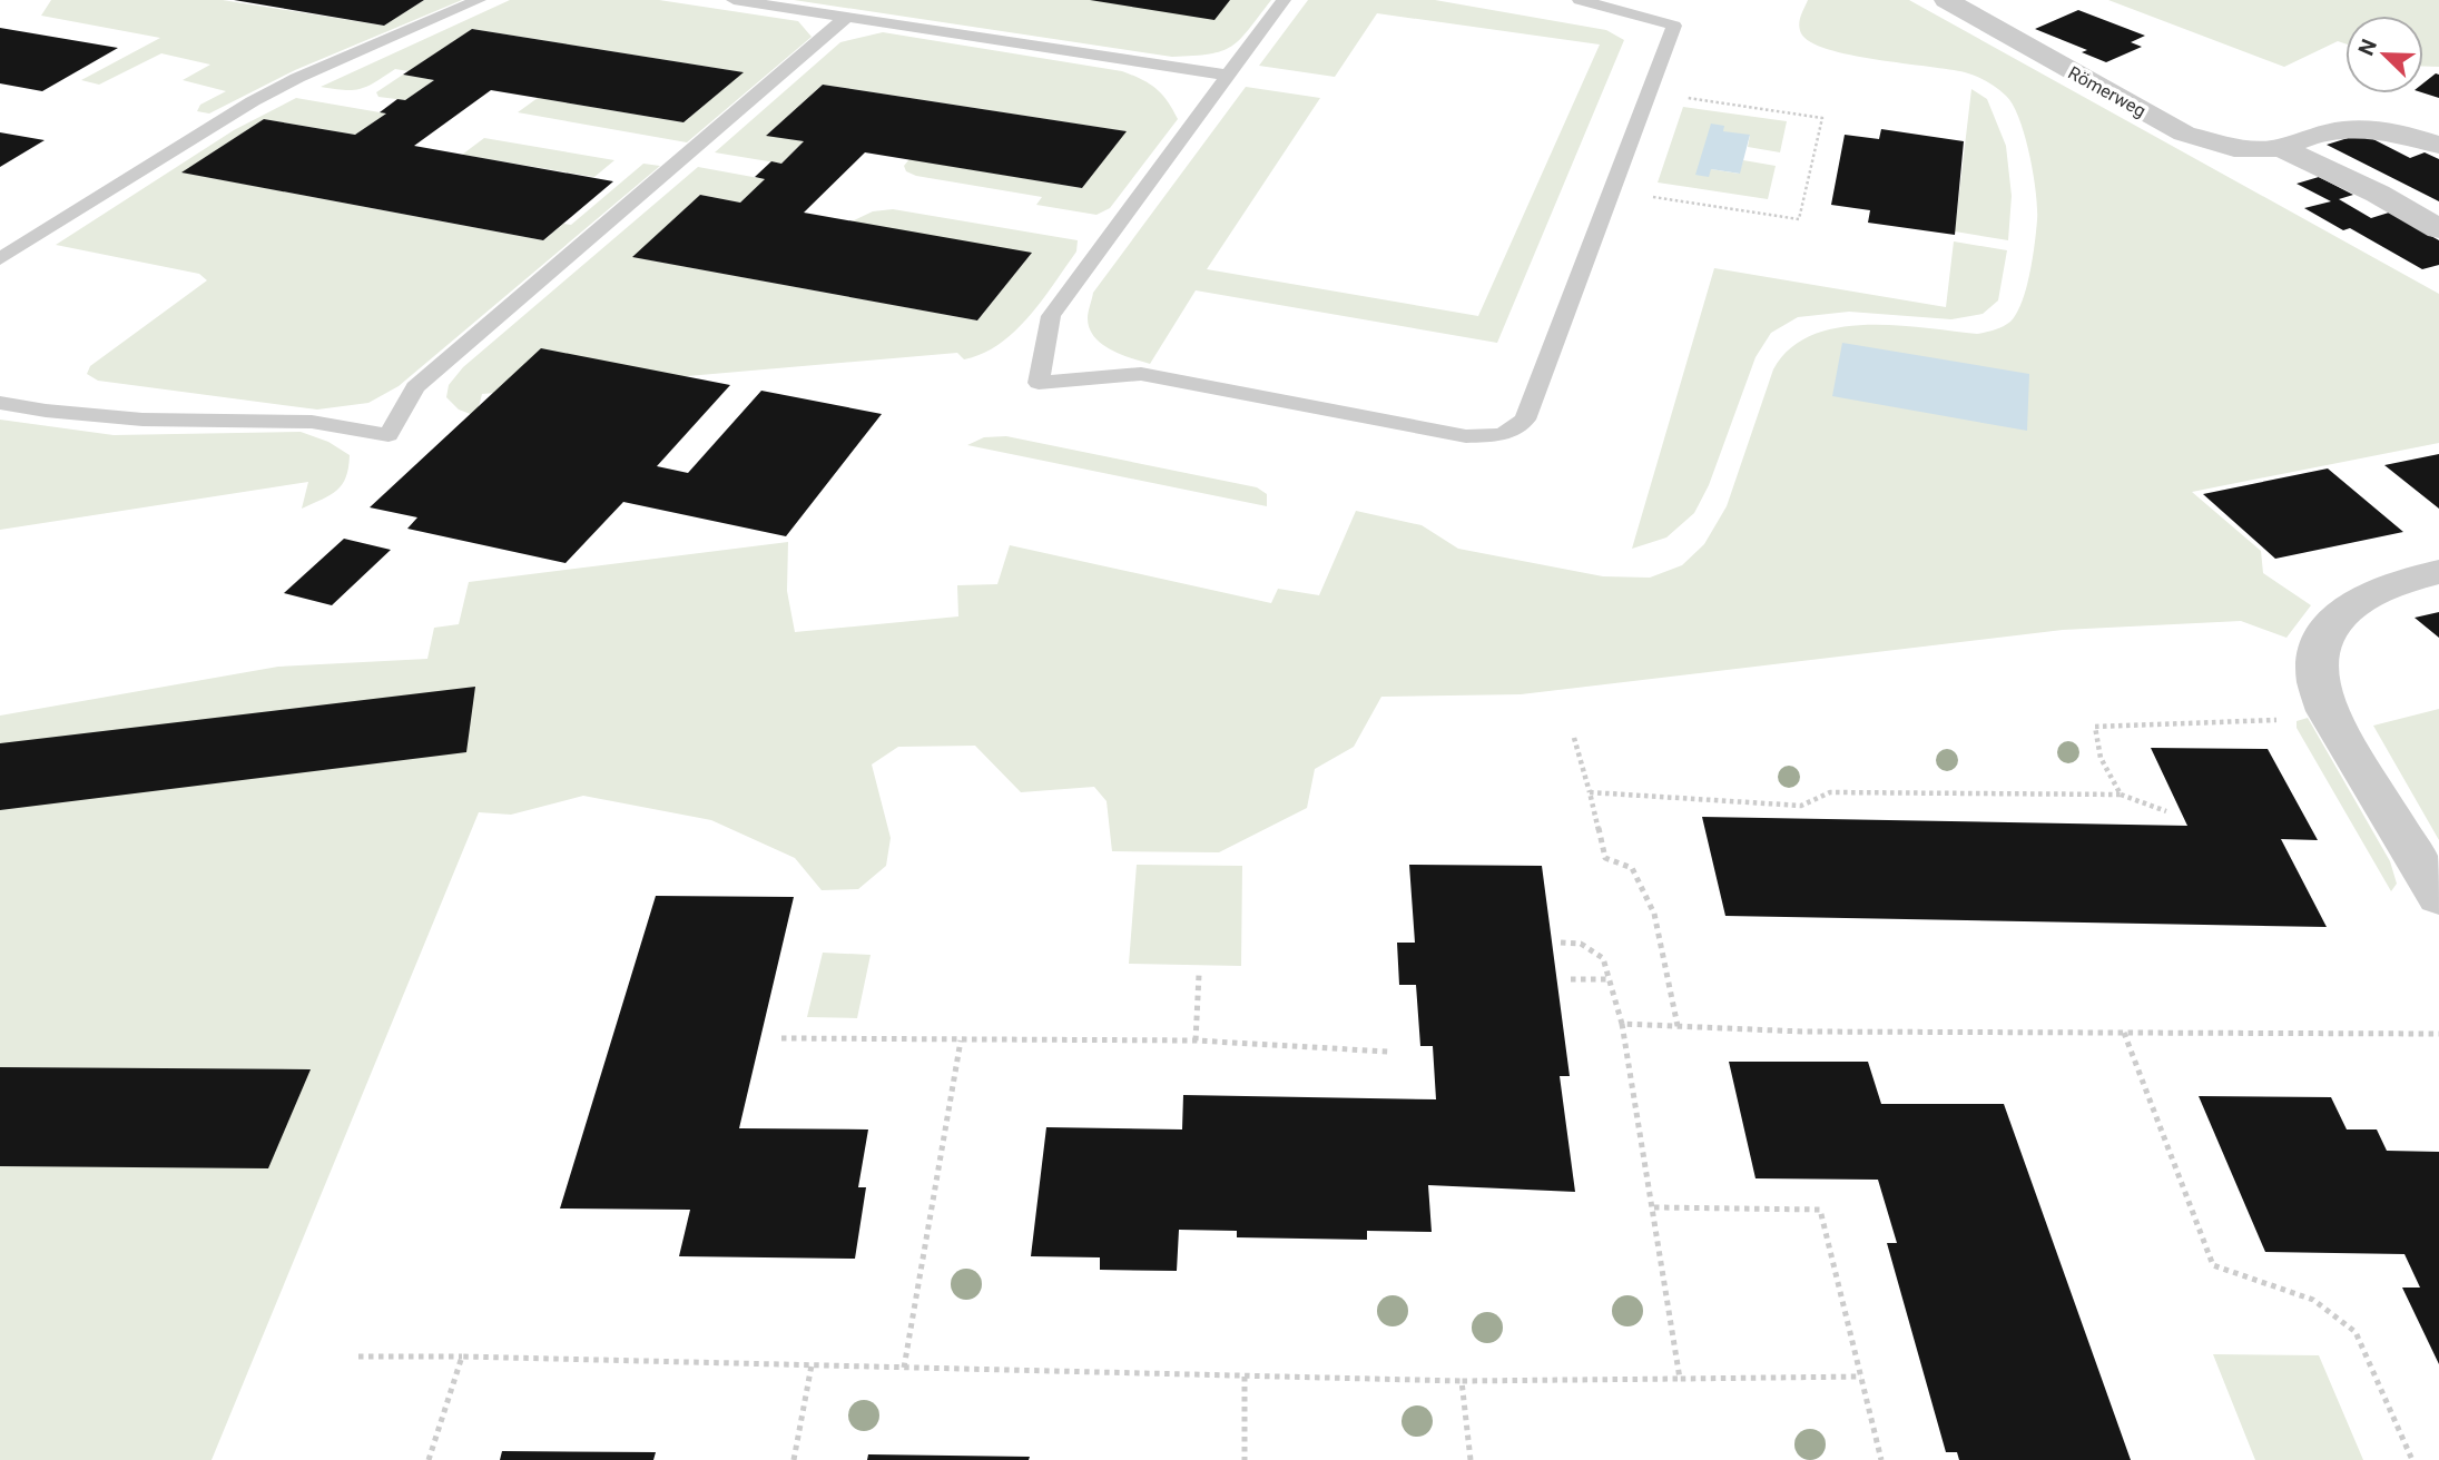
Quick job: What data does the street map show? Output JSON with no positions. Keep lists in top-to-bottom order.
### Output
{
  "streets": {
    "street": ["Römerweg"]
  },
  "north": "top left"
}
